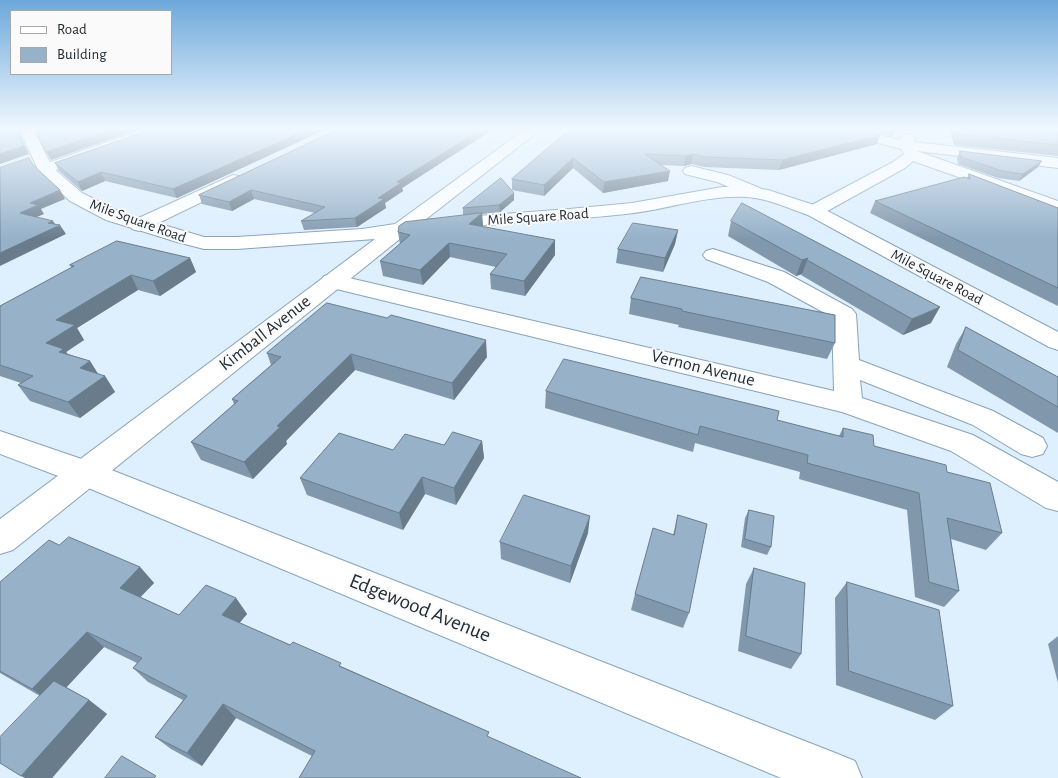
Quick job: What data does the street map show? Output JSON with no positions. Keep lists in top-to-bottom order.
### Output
{
  "streets": {
    "street": [
      "Mile Square Road",
      "Kimball Avenue",
      "Vernon Avenue",
      "Edgewood Avenue"
    ]
  },
  "crossings": [
    ["Mile Square Road", "Kimball Avenue"],
    ["Kimball Avenue", "Vernon Avenue"],
    ["Kimball Avenue", "Edgewood Avenue"]
  ],
  "legend": ["Road", "Building"]
}
